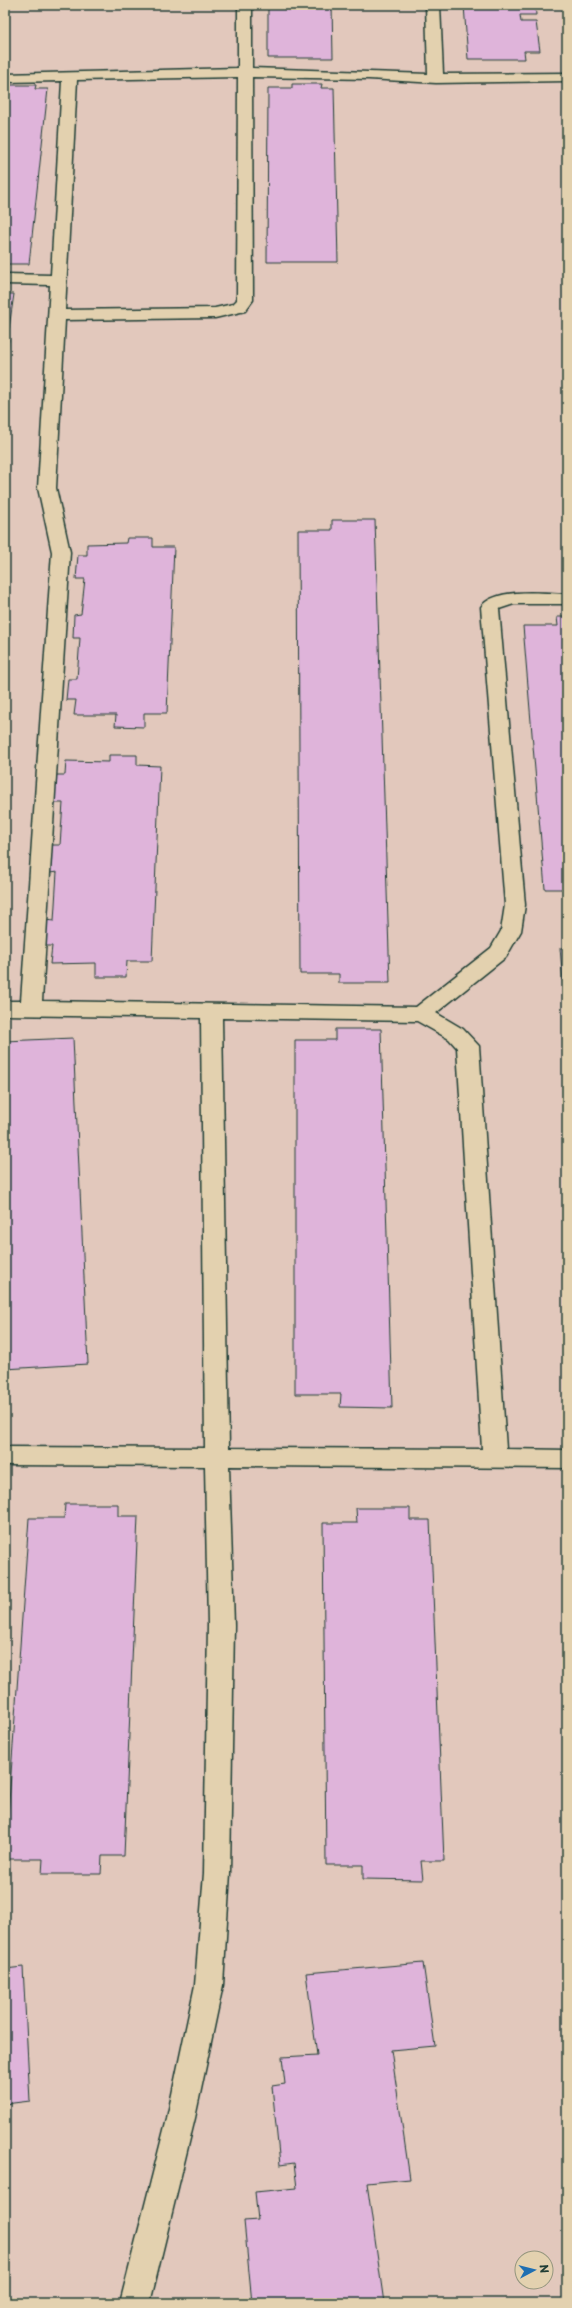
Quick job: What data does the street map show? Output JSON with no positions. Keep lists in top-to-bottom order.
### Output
{
  "north": "right"
}
